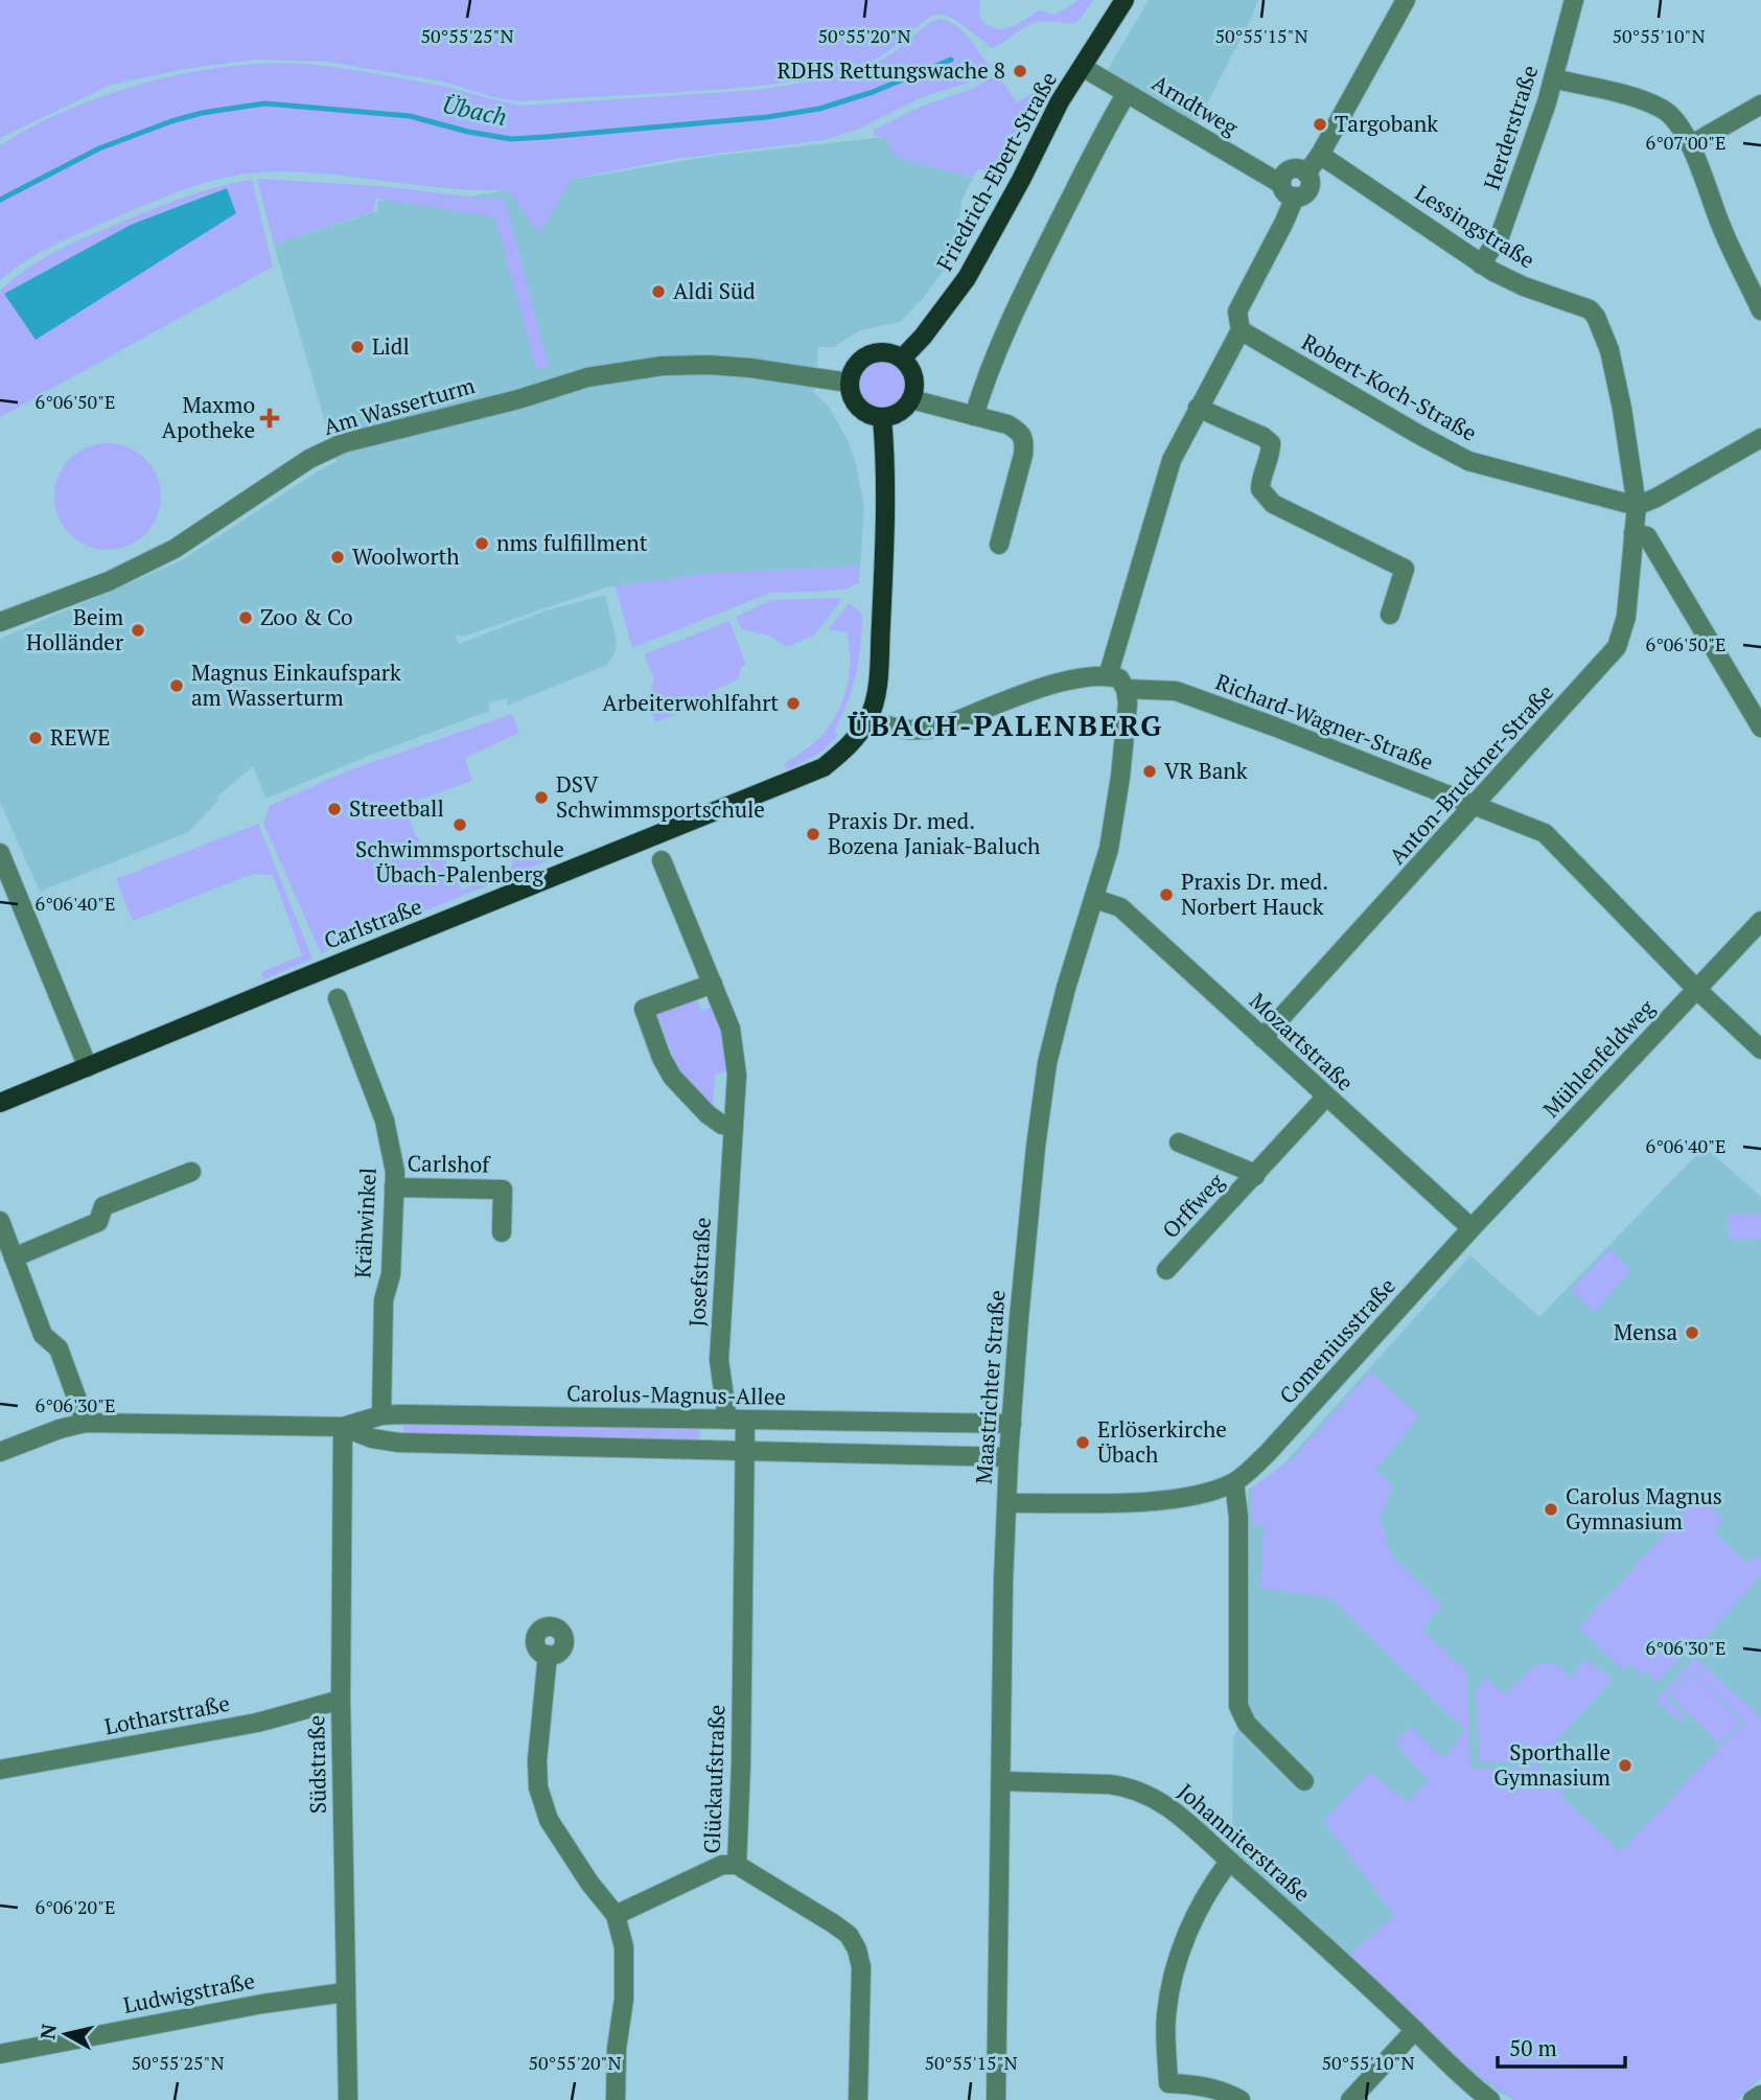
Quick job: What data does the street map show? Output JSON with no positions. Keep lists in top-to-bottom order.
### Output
{
  "streets": {
    "main road": ["Friedrich-Ebert-Straße", "Carlstraße"],
    "street": [
      "Arndtweg",
      "Herderstraße",
      "Lessingstraße",
      "Robert-Koch-Straße",
      "Am Wasserturm",
      "Richard-Wagner-Straße",
      "Anton-Bruckner-Straße",
      "Mozartstraße",
      "Mühlenfeldweg",
      "Carlshof",
      "Orffweg",
      "Krähwinkel",
      "Josefstraße",
      "Comeniusstraße",
      "Maastrichter Straße",
      "Carolus-Magnus-Allee",
      "Lotharstraße",
      "Südstraße",
      "Glückaufstraße",
      "Johanniterstraße",
      "Ludwigstraße"
    ]
  },
  "crossings": [
    ["Arndtweg", "Friedrich-Ebert-Straße"],
    ["Herderstraße", "Lessingstraße"],
    ["Friedrich-Ebert-Straße", "Am Wasserturm"],
    ["Lessingstraße", "Robert-Koch-Straße"],
    ["Lessingstraße", "Anton-Bruckner-Straße"],
    ["Robert-Koch-Straße", "Anton-Bruckner-Straße"],
    ["Richard-Wagner-Straße", "Anton-Bruckner-Straße"],
    ["Richard-Wagner-Straße", "Mühlenfeldweg"],
    ["Richard-Wagner-Straße", "Maastrichter Straße"],
    ["Anton-Bruckner-Straße", "Mozartstraße"],
    ["Mozartstraße", "Mühlenfeldweg"],
    ["Mozartstraße", "Orffweg"],
    ["Mozartstraße", "Comeniusstraße"],
    ["Mozartstraße", "Maastrichter Straße"],
    ["Mühlenfeldweg", "Comeniusstraße"],
    ["Carlshof", "Krähwinkel"],
    ["Krähwinkel", "Carolus-Magnus-Allee"],
    ["Josefstraße", "Carolus-Magnus-Allee"],
    ["Josefstraße", "Glückaufstraße"],
    ["Comeniusstraße", "Maastrichter Straße"],
    ["Maastrichter Straße", "Carolus-Magnus-Allee"],
    ["Maastrichter Straße", "Johanniterstraße"],
    ["Carolus-Magnus-Allee", "Südstraße"],
    ["Carolus-Magnus-Allee", "Glückaufstraße"],
    ["Lotharstraße", "Südstraße"],
    ["Südstraße", "Ludwigstraße"]
  ],
  "districts": ["ÜBACH-PALENBERG"],
  "water": ["Übach"],
  "places": {
    "other": [
      "RDHS Rettungswache 8",
      "Targobank",
      "Aldi Süd",
      "Lidl",
      "nms fulfillment",
      "Woolworth",
      "Zoo & Co",
      "Beim Holländer",
      "Magnus Einkaufspark am Wasserturm",
      "Arbeiterwohlfahrt",
      "REWE",
      "VR Bank",
      "DSV Schwimmsportschule",
      "Streetball",
      "Schwimmsportschule Übach-Palenberg",
      "Praxis Dr. med. Bozena Janiak-Baluch",
      "Praxis Dr. med. Norbert Hauck",
      "Mensa",
      "Erlöserkirche Übach",
      "Carolus Magnus Gymnasium",
      "Sporthalle Gymnasium"
    ],
    "health": ["Maxmo Apotheke"]
  },
  "scale_bar": "50 m",
  "north": "left",
  "coordinates": [
    "50°55'25\"N",
    "50°55'20\"N",
    "50°55'15\"N",
    "50°55'10\"N",
    "6°07'00\"E",
    "6°06'50\"E",
    "6°06'40\"E",
    "6°06'30\"E",
    "6°06'20\"E"
  ]
}
